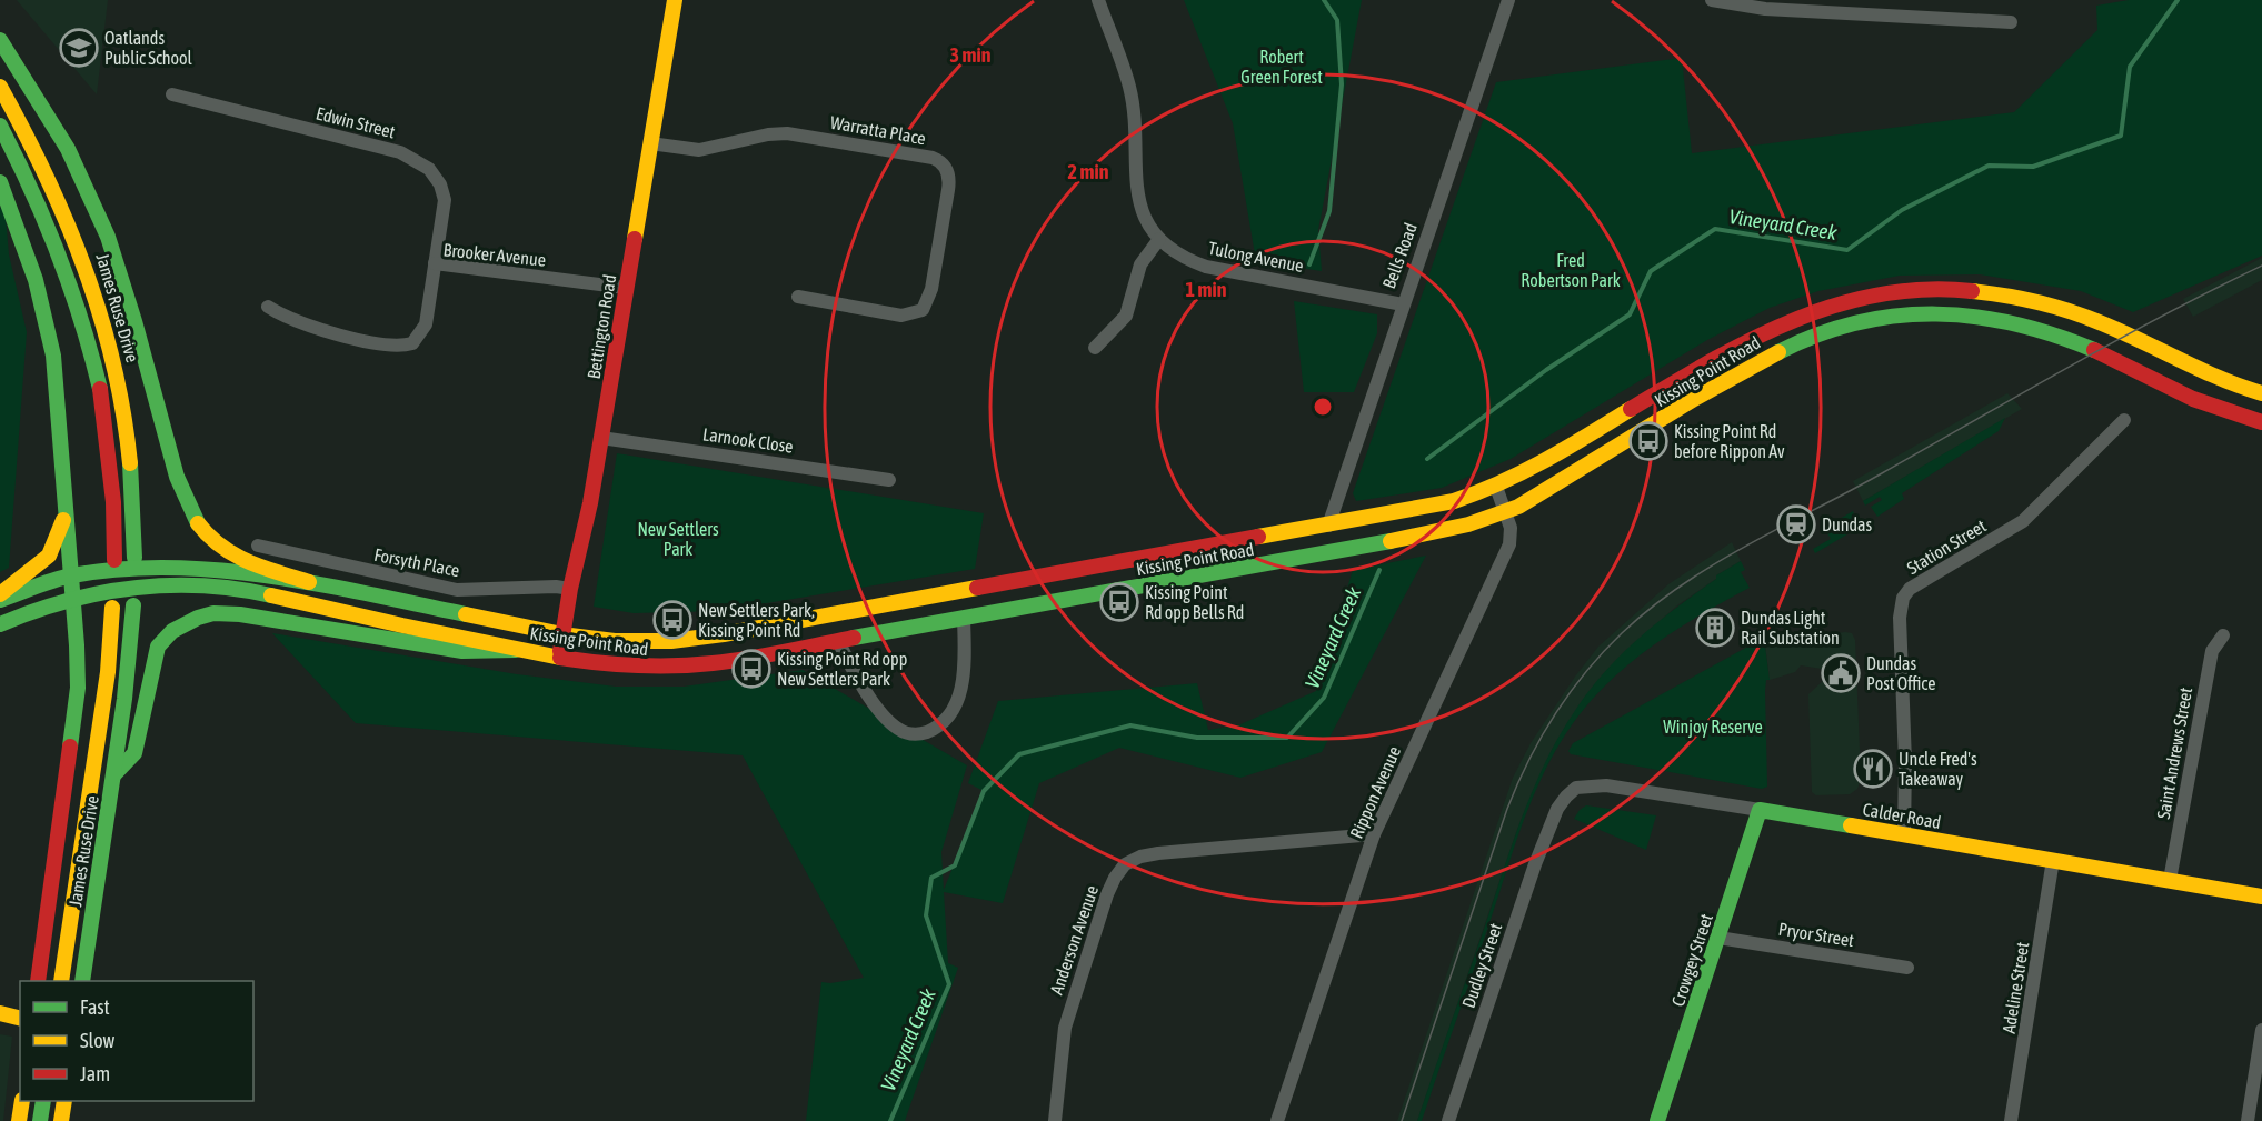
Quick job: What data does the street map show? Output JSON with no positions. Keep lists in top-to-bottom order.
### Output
{
  "streets": {
    "main road": [
      "James Ruse Drive",
      "Bettington Road",
      "Kissing Point Road",
      "Calder Road",
      "Crowgey Street"
    ],
    "street": [
      "Edwin Street",
      "Warratta Place",
      "Brooker Avenue",
      "Bells Road",
      "Tulong Avenue",
      "Larnook Close",
      "Station Street",
      "Forsyth Place",
      "Saint Andrews Street",
      "Rippon Avenue",
      "Pryor Street",
      "Anderson Avenue",
      "Dudley Street",
      "Adeline Street"
    ]
  },
  "crossings": [
    ["Edwin Street", "Brooker Avenue"],
    ["Warratta Place", "Bettington Road"],
    ["Brooker Avenue", "Bettington Road"],
    ["Bells Road", "Tulong Avenue"],
    ["Bells Road", "Kissing Point Road"],
    ["Bettington Road", "Kissing Point Road"],
    ["Bettington Road", "Larnook Close"],
    ["Bettington Road", "Forsyth Place"],
    ["Kissing Point Road", "Rippon Avenue"],
    ["Station Street", "Calder Road"],
    ["Saint Andrews Street", "Calder Road"],
    ["Rippon Avenue", "Anderson Avenue"],
    ["Calder Road", "Crowgey Street"],
    ["Calder Road", "Dudley Street"],
    ["Calder Road", "Adeline Street"],
    ["Pryor Street", "Crowgey Street"]
  ],
  "water": ["Vineyard Creek"],
  "parks": [
    "Robert Green Forest",
    "Fred Robertson Park",
    "New Settlers Park",
    "Winjoy Reserve"
  ],
  "places": {
    "school or university": ["Oatlands Public School"],
    "bus stop": [
      "Kissing Point Rd before Rippon Av",
      "Kissing Point Rd opp Bells Rd",
      "New Settlers Park, Kissing Point Rd",
      "Kissing Point Rd opp New Settlers Park"
    ],
    "station": ["Dundas"],
    "building": ["Dundas Light Rail Substation"],
    "public building": ["Dundas Post Office"],
    "restaurant": ["Uncle Fred's Takeaway"]
  },
  "legend": ["Fast", "Slow", "Jam"],
  "rings": ["3 min", "2 min", "1 min"]
}
